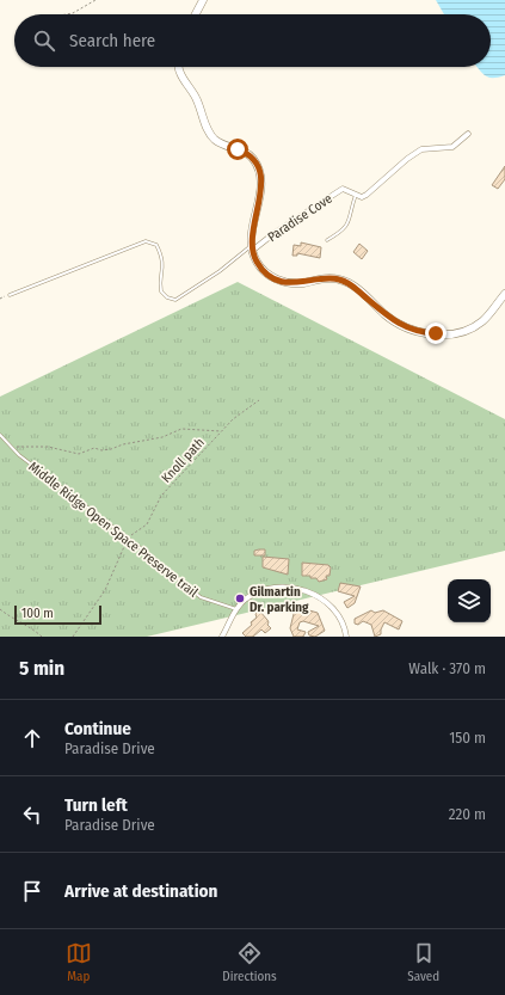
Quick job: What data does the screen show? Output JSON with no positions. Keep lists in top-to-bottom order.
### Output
{
  "streets": {
    "street": ["Paradise Cove"],
    "lane": ["Middle Ridge Open Space Preserve trail"],
    "path": ["Knoll path"]
  },
  "crossings": [
    ["Knoll path", "Middle Ridge Open Space Preserve trail"]
  ],
  "places": ["Gilmartin Dr. parking"],
  "scale_bar": "100 m",
  "page": {
    "search": "Search here",
    "scale": "100 m",
    "heading": ["5 min", "Walk · 370 m"],
    "list": [
      ["Continue", "Paradise Drive", "150 m"],
      ["Turn left", "Paradise Drive", "220 m"],
      "Arrive at destination"
    ],
    "nav": ["Map", "Directions", "Saved"]
  }
}
